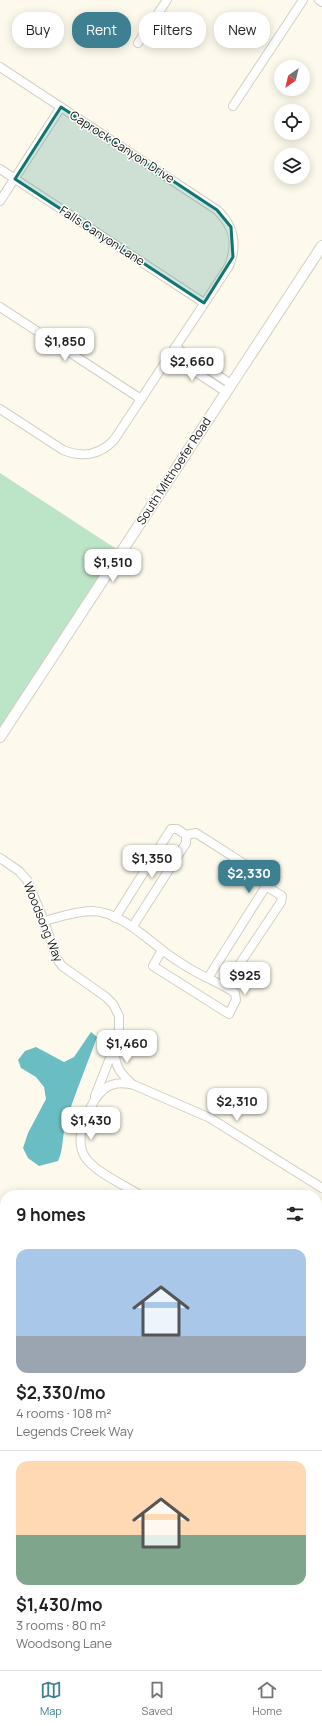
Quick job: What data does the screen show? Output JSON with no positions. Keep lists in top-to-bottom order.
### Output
{
  "streets": {
    "main road": ["South Mitthoefer Road"],
    "street": ["Caprock Canyon Drive", "Falls Canyon Lane", "Woodsong Way"]
  },
  "crossings": [
    ["Caprock Canyon Drive", "Falls Canyon Lane"]
  ],
  "north": "bottom left",
  "page": {
    "chip": [
      "Buy",
      "Rent",
      "Filters",
      "New"
    ],
    "price": [
      "$1,850",
      "$2,660",
      "$1,510",
      "$1,350",
      "$2,330",
      "$925",
      "$1,460",
      "$2,310",
      "$1,430"
    ],
    "heading": "9 homes",
    "list": [
      {
        "name": "$2,330/mo",
        "note": "4 rooms · 108 m² · Legends Creek Way"
      },
      {
        "name": "$1,430/mo",
        "note": "3 rooms · 80 m² · Woodsong Lane"
      }
    ],
    "tabs": ["Map", "Saved", "Home"]
  }
}
